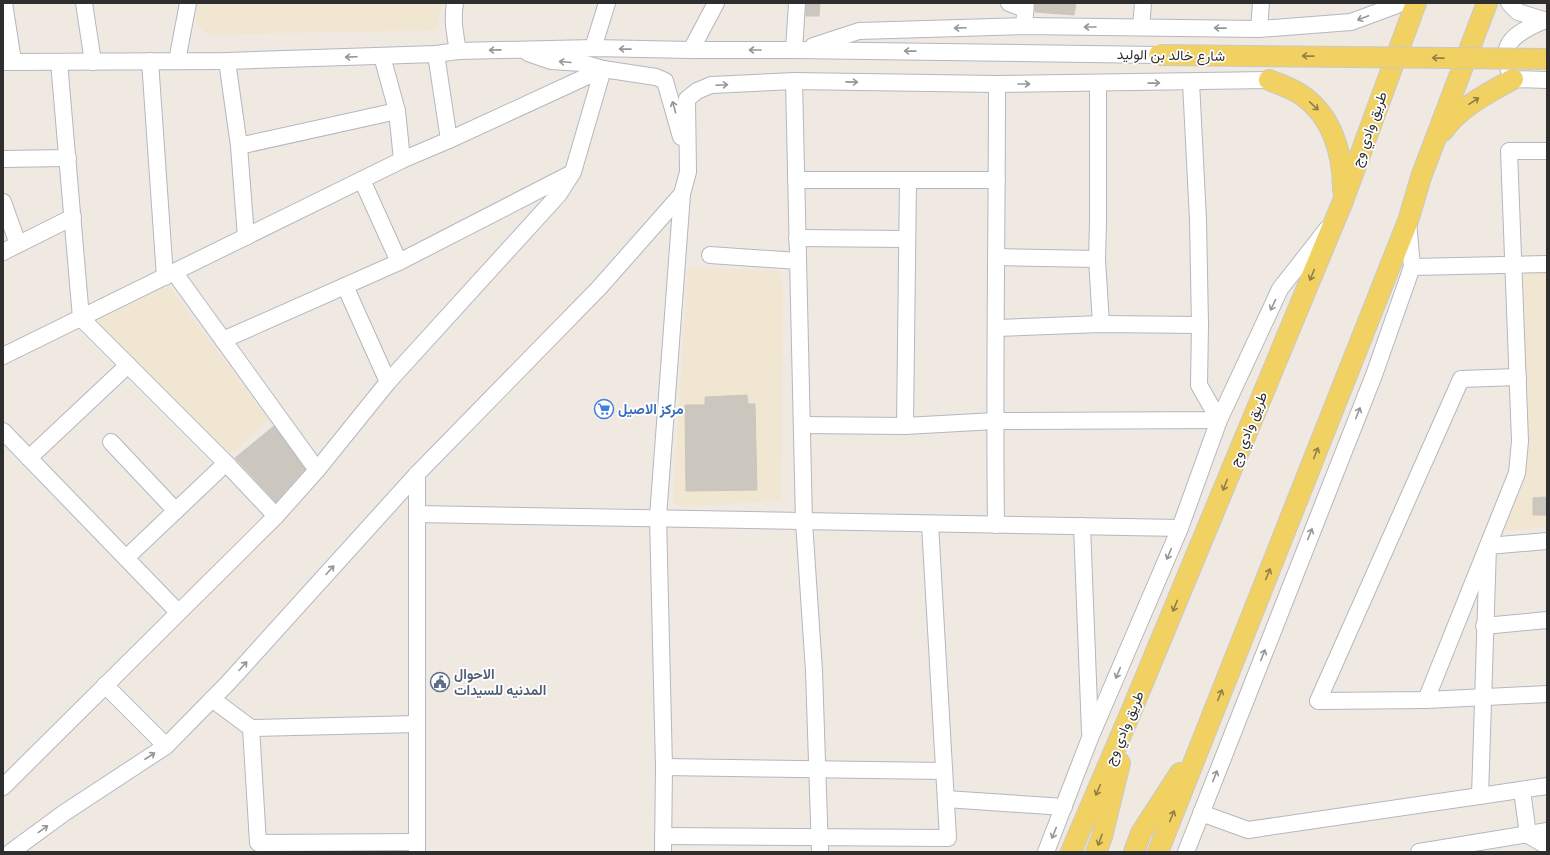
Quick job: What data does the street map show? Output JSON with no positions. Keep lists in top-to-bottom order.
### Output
{
  "streets": {
    "main road": ["شارع خالد بن الوليد", "طريق وادي وج"]
  },
  "places": {
    "supermarket": ["مركز الاصيل"],
    "public building": ["الاحوال المدنيه للسيدات"]
  }
}
